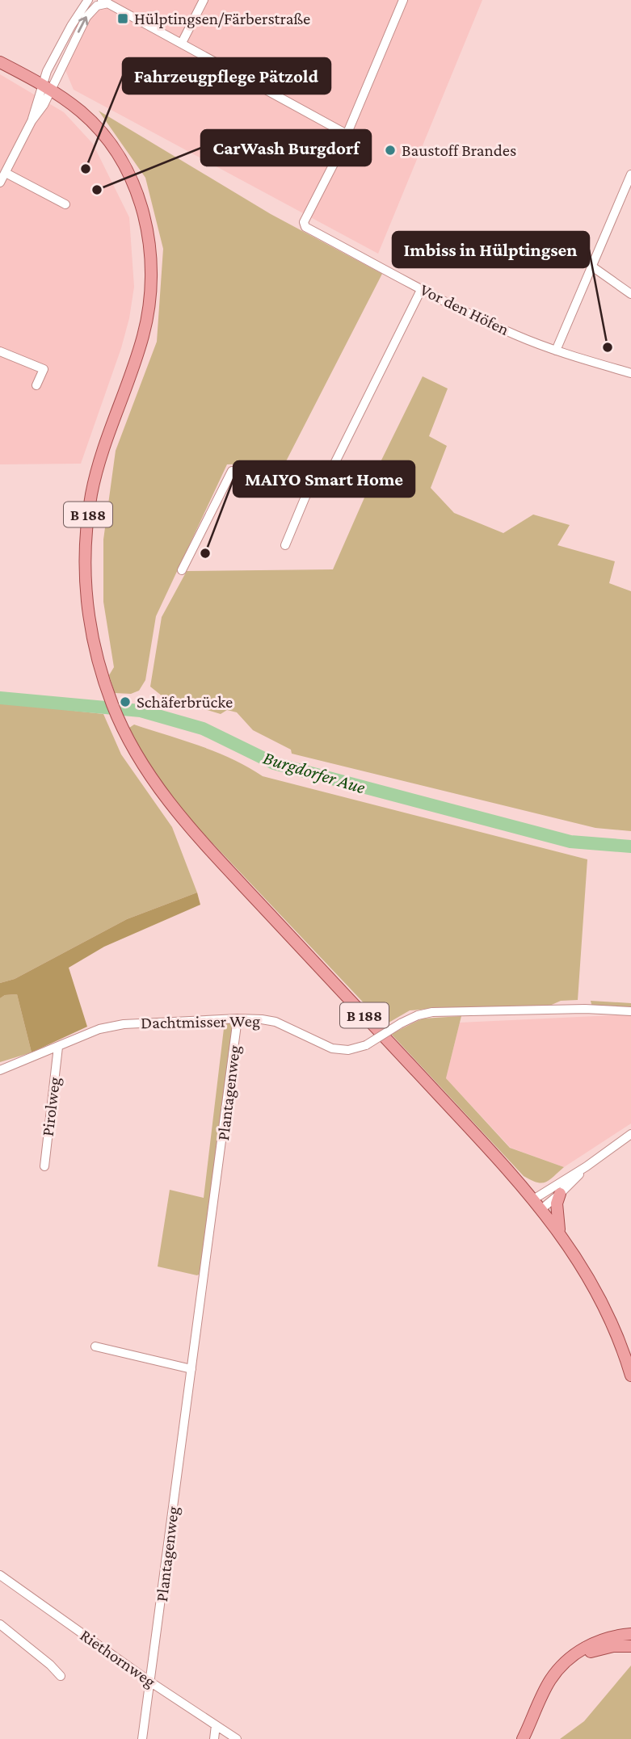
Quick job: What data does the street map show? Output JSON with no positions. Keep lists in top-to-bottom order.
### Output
{
  "streets": {
    "main road": ["B 188"],
    "street": [
      "Vor den Höfen",
      "Dachtmisser Weg",
      "Plantagenweg",
      "Pirolweg",
      "Riethornweg"
    ]
  },
  "crossings": [
    ["Dachtmisser Weg", "Plantagenweg"],
    ["Dachtmisser Weg", "Pirolweg"],
    ["Plantagenweg", "Riethornweg"]
  ],
  "water": ["Burgdorfer Aue"],
  "places": {
    "transit": ["Hülptingsen/Färberstraße"],
    "other": [
      "Baustoff Brandes",
      "Fahrzeugpflege Pätzold",
      "CarWash Burgdorf",
      "Imbiss in Hülptingsen",
      "MAIYO Smart Home",
      "Schäferbrücke"
    ]
  }
}
